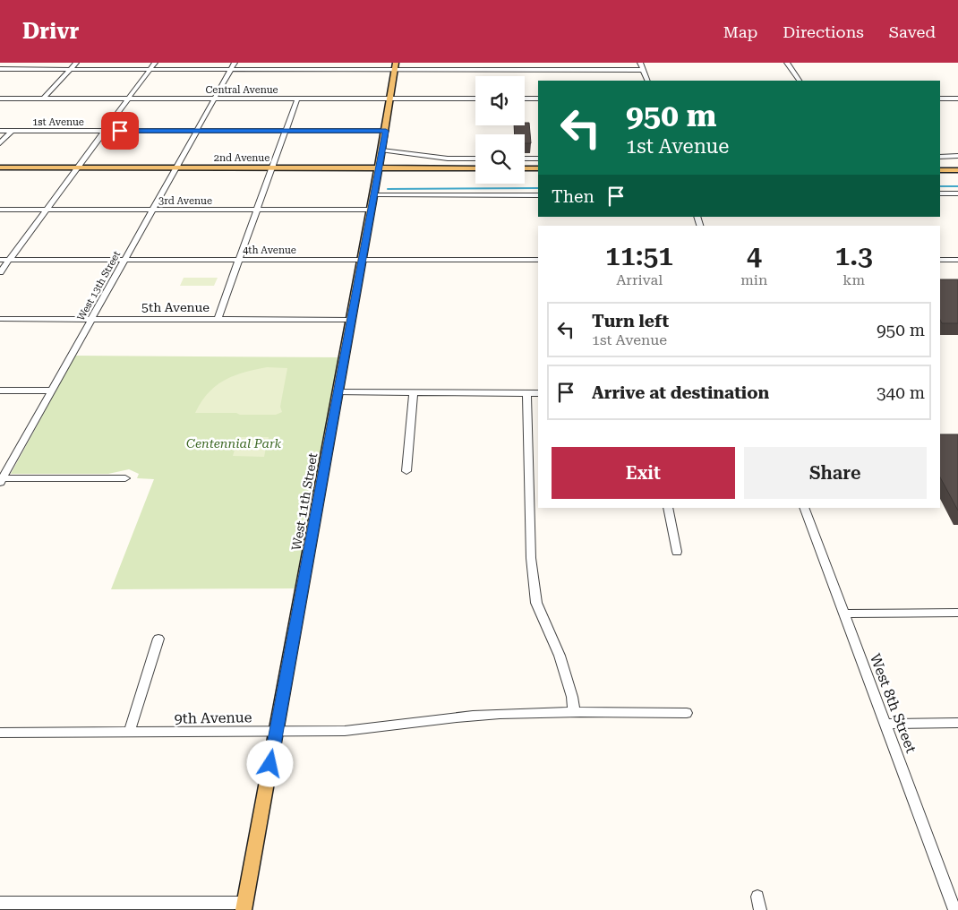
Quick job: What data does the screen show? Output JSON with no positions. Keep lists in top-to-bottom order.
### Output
{
  "streets": {
    "main road": ["2nd Avenue", "West 11th Street"],
    "street": [
      "Central Avenue",
      "1st Avenue",
      "3rd Avenue",
      "4th Avenue",
      "West 13th Street",
      "5th Avenue",
      "West 8th Street",
      "9th Avenue"
    ]
  },
  "crossings": [
    ["Central Avenue", "West 13th Street"],
    ["Central Avenue", "West 11th Street"],
    ["1st Avenue", "West 13th Street"],
    ["1st Avenue", "West 11th Street"],
    ["2nd Avenue", "West 13th Street"],
    ["2nd Avenue", "West 11th Street"],
    ["3rd Avenue", "West 13th Street"],
    ["3rd Avenue", "West 11th Street"],
    ["4th Avenue", "West 13th Street"],
    ["4th Avenue", "West 11th Street"],
    ["West 13th Street", "5th Avenue"],
    ["5th Avenue", "West 11th Street"],
    ["West 11th Street", "9th Avenue"]
  ],
  "parks": ["Centennial Park"],
  "page": {
    "header": "Drivr",
    "nav": ["Map", "Directions", "Saved"],
    "turn": ["950 m", "1st Avenue"],
    "then": "Then",
    "eta": [
      "11:51",
      "Arrival",
      "4",
      "min",
      "1.3",
      "km"
    ],
    "list": [
      {
        "name": "Turn left",
        "note": "1st Avenue",
        "value": "950 m"
      },
      {
        "name": "Arrive at destination",
        "value": "340 m"
      }
    ],
    "buttons": ["Exit", "Share"]
  }
}
